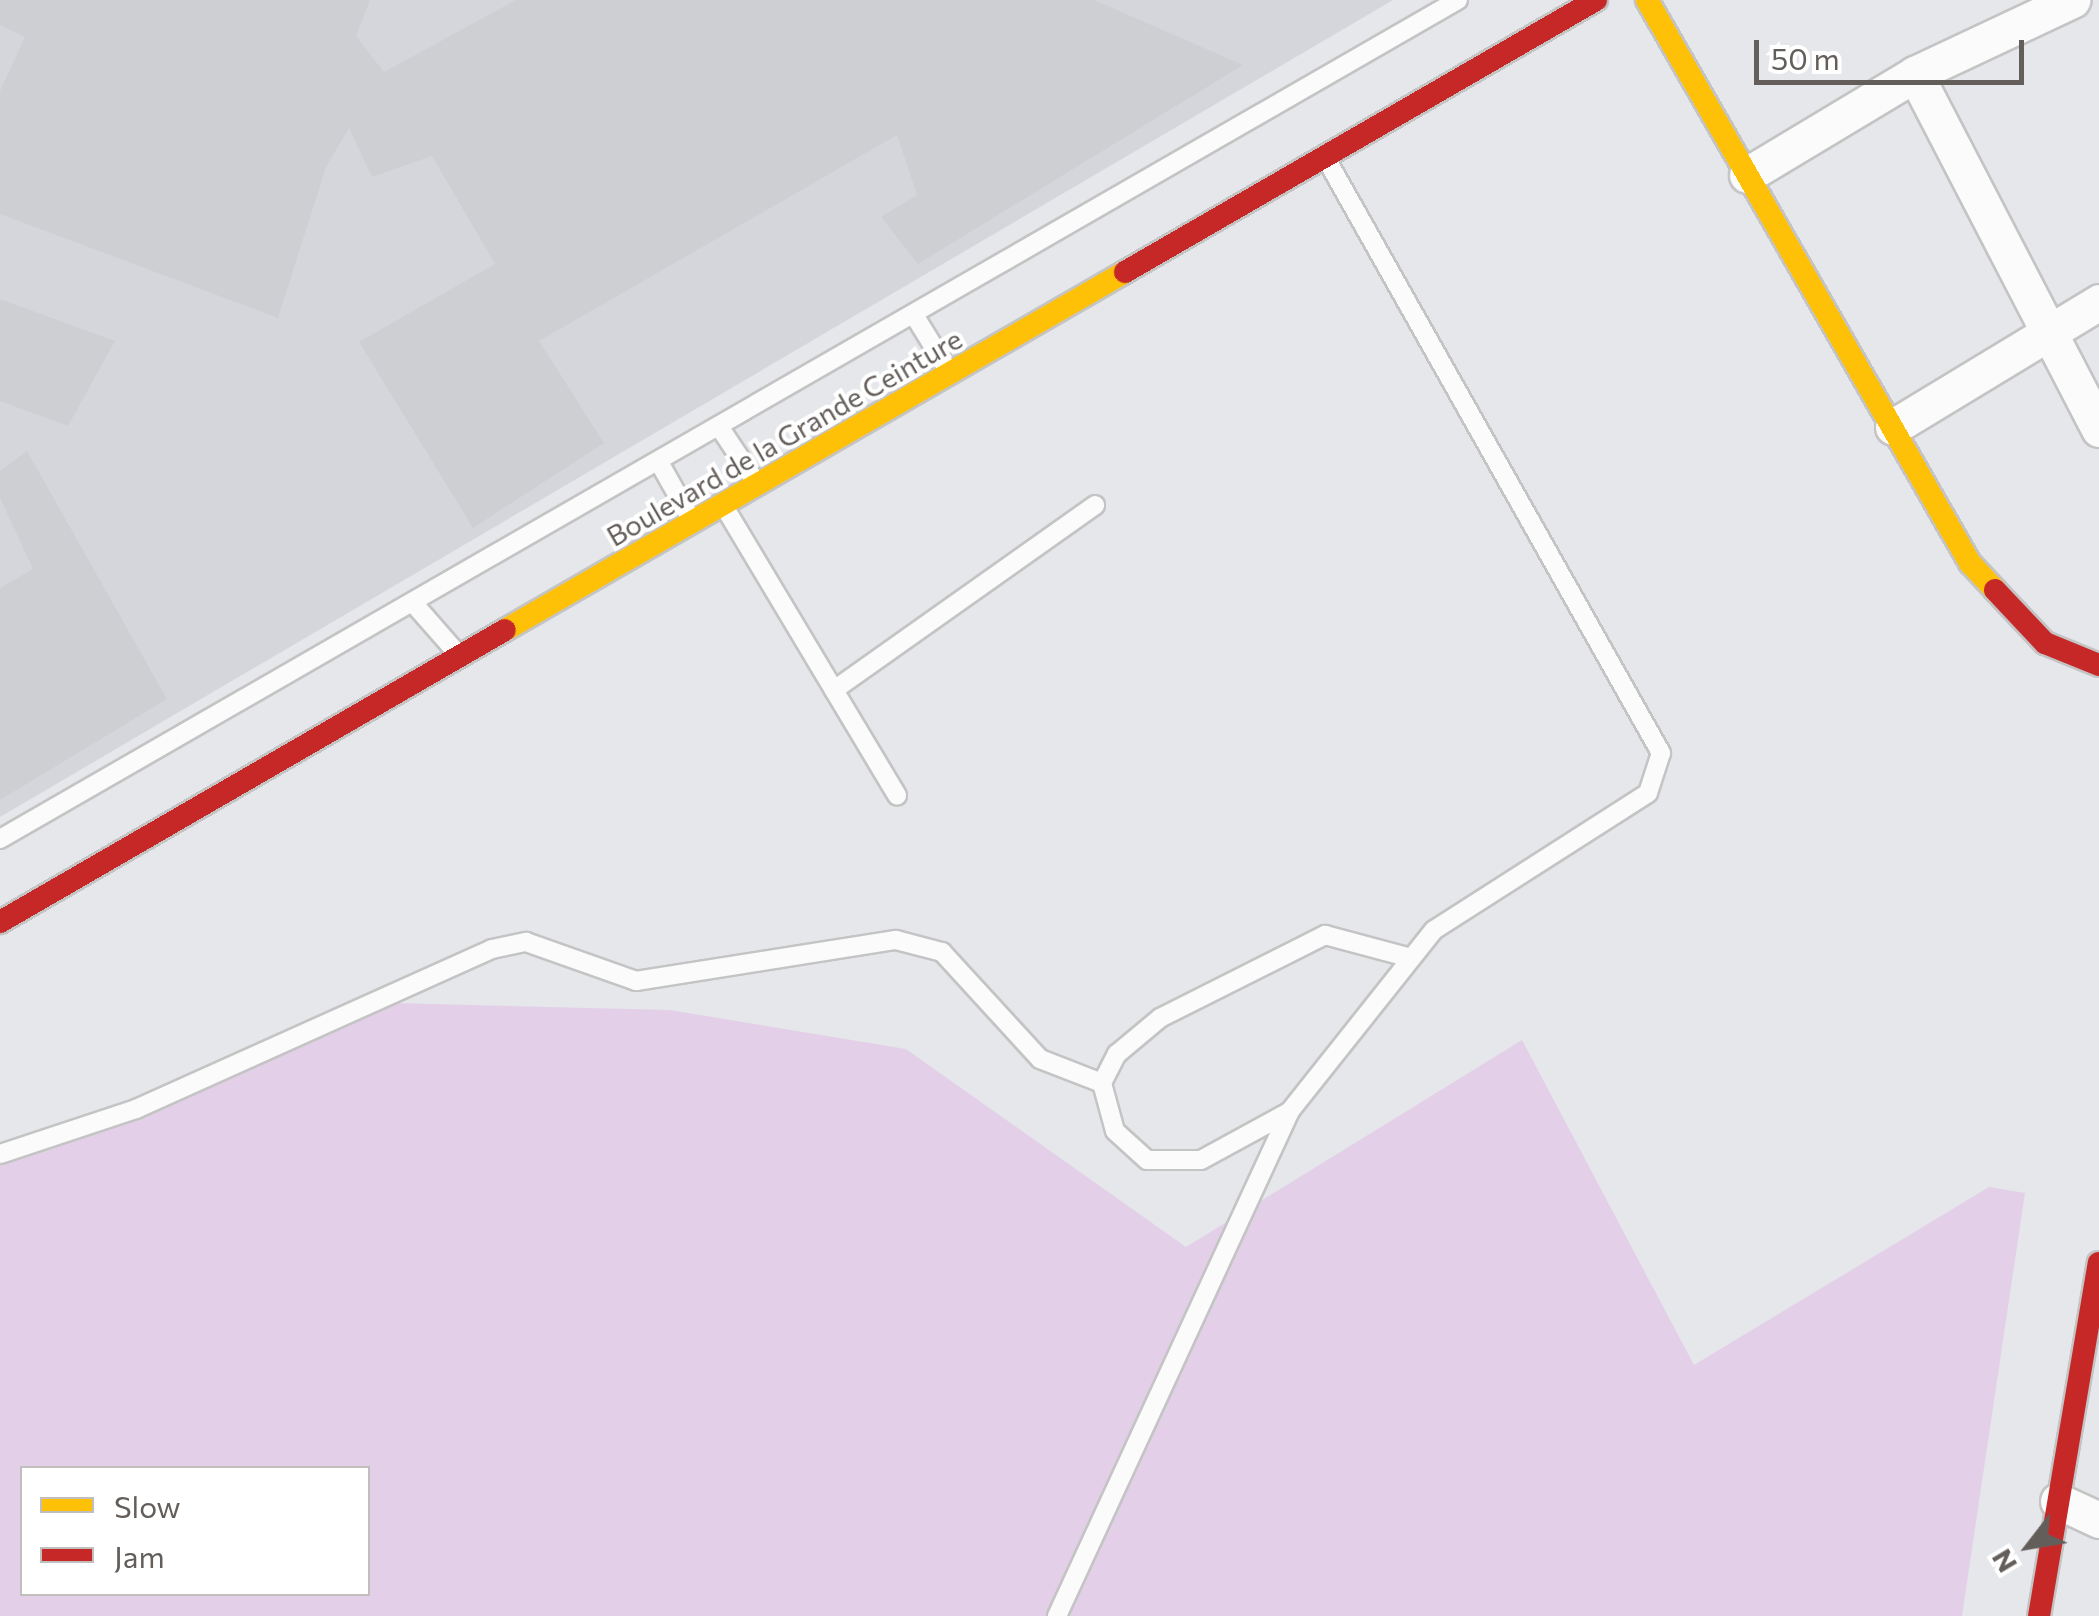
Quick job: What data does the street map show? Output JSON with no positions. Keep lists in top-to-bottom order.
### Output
{
  "streets": {
    "main road": ["Boulevard de la Grande Ceinture"]
  },
  "legend": ["Slow", "Jam"],
  "scale_bar": "50 m",
  "north": "bottom left"
}
